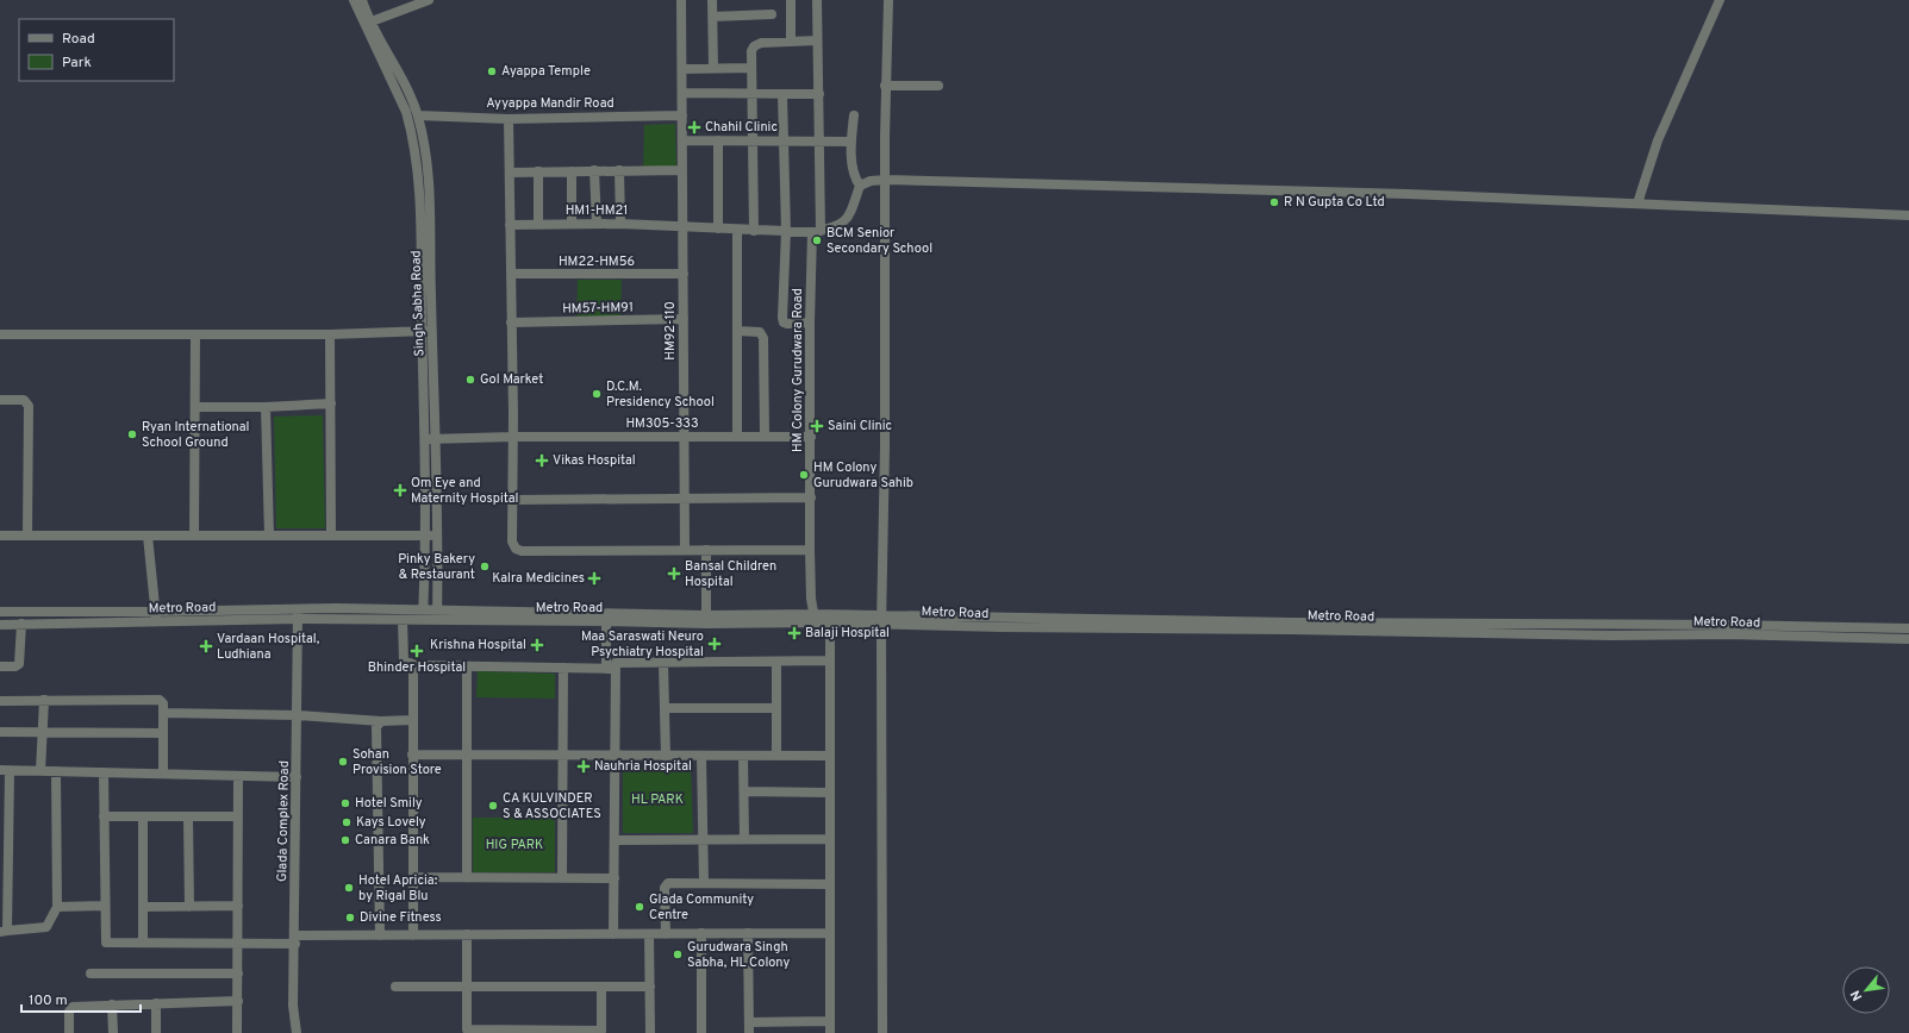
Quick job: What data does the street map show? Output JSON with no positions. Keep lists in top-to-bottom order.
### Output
{
  "streets": {
    "street": [
      "Ayyappa Mandir Road",
      "HM1-HM21",
      "HM22-HM56",
      "Singh Sabha Road",
      "HM57-HM91",
      "HM92-110",
      "HM Colony Gurudwara Road",
      "HM305-333",
      "Metro Road",
      "Glada Complex Road"
    ]
  },
  "crossings": [
    ["Ayyappa Mandir Road", "Singh Sabha Road"],
    ["Ayyappa Mandir Road", "HM92-110"],
    ["HM1-HM21", "HM92-110"],
    ["HM1-HM21", "HM Colony Gurudwara Road"],
    ["HM22-HM56", "HM92-110"],
    ["Singh Sabha Road", "HM305-333"],
    ["Singh Sabha Road", "Metro Road"],
    ["HM57-HM91", "HM92-110"],
    ["HM92-110", "HM305-333"],
    ["HM Colony Gurudwara Road", "HM305-333"],
    ["HM Colony Gurudwara Road", "Metro Road"],
    ["Metro Road", "Glada Complex Road"]
  ],
  "parks": ["HL PARK", "HIG PARK"],
  "places": {
    "other": [
      "Ayappa Temple",
      "R N Gupta Co Ltd",
      "BCM Senior Secondary School",
      "Gol Market",
      "D.C.M. Presidency School",
      "Ryan International School Ground",
      "HM Colony Gurudwara Sahib",
      "Pinky Bakery & Restaurant",
      "Sohan Provision Store",
      "Hotel Smily",
      "CA KULVINDER S & ASSOCIATES",
      "Kays Lovely",
      "Canara Bank",
      "Hotel Apricia: by Rigal Blu",
      "Glada Community Centre",
      "Divine Fitness",
      "Gurudwara Singh Sabha, HL Colony"
    ],
    "health": [
      "Chahil Clinic",
      "Saini Clinic",
      "Vikas Hospital",
      "Om Eye and Maternity Hospital",
      "Bansal Children Hospital",
      "Kalra Medicines",
      "Balaji Hospital",
      "Maa Saraswati Neuro Psychiatry Hospital",
      "Krishna Hospital",
      "Vardaan Hospital, Ludhiana",
      "Bhinder Hospital",
      "Nauhria Hospital"
    ]
  },
  "legend": ["Road", "Park"],
  "scale_bar": "100 m",
  "north": "bottom left"
}
